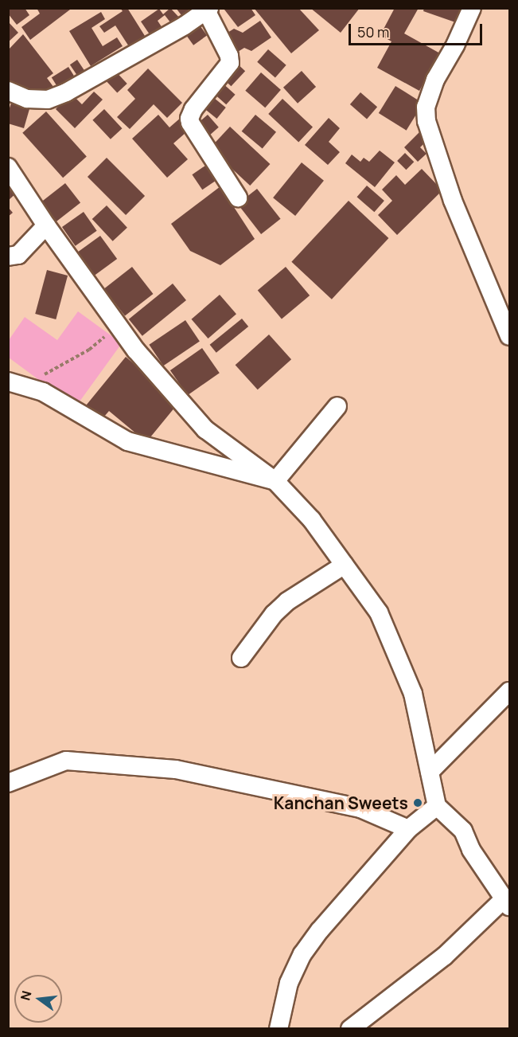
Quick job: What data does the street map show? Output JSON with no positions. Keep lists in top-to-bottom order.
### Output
{
  "places": ["Kanchan Sweets"],
  "scale_bar": "50 m",
  "north": "left"
}
